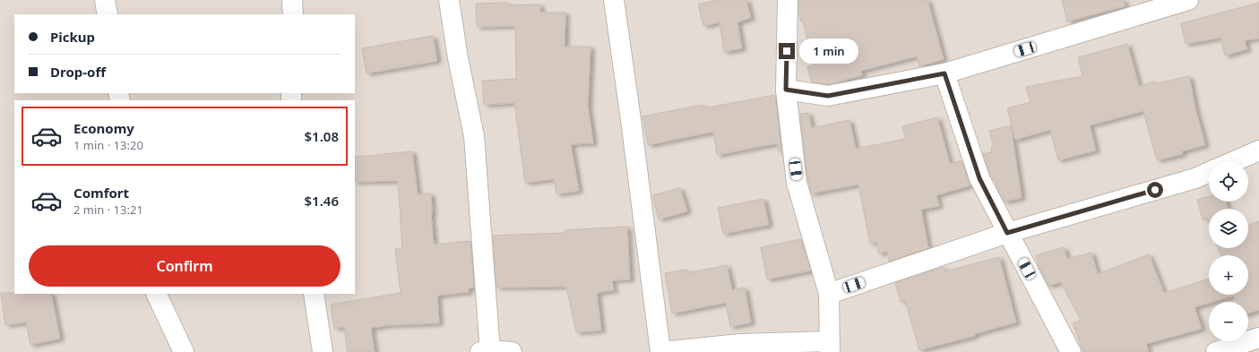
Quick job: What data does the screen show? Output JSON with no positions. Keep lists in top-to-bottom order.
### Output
{
  "page": {
    "banner": ["Pickup", "Drop-off"],
    "bubble": "1 min",
    "list": [
      {
        "name": "Economy",
        "note": "1 min · 13:20",
        "value": "$1.08"
      },
      {
        "name": "Comfort",
        "note": "2 min · 13:21",
        "value": "$1.46"
      }
    ],
    "map_buttons": ["+", "−"],
    "buttons": "Confirm"
  }
}
